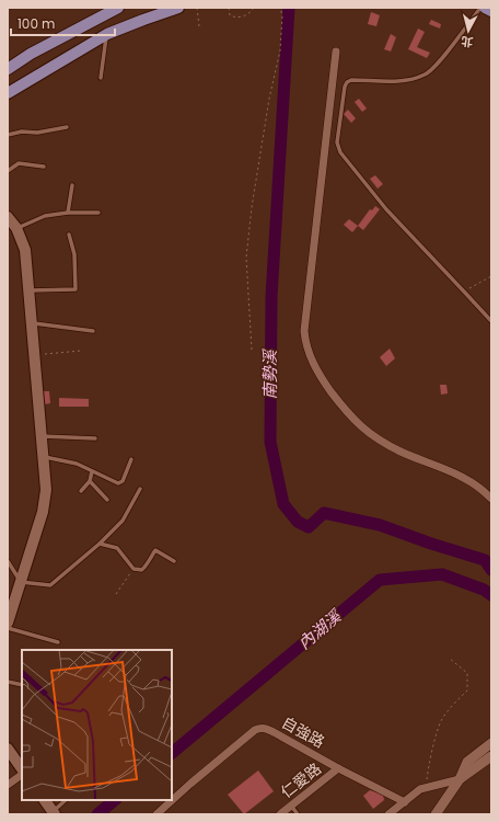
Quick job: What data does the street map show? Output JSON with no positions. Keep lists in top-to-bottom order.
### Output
{
  "streets": {
    "street": ["自強路", "仁愛路"]
  },
  "crossings": [
    ["自強路", "仁愛路"]
  ],
  "water": ["南勢溪", "內湖溪"],
  "scale_bar": "100 m",
  "north": "bottom"
}
